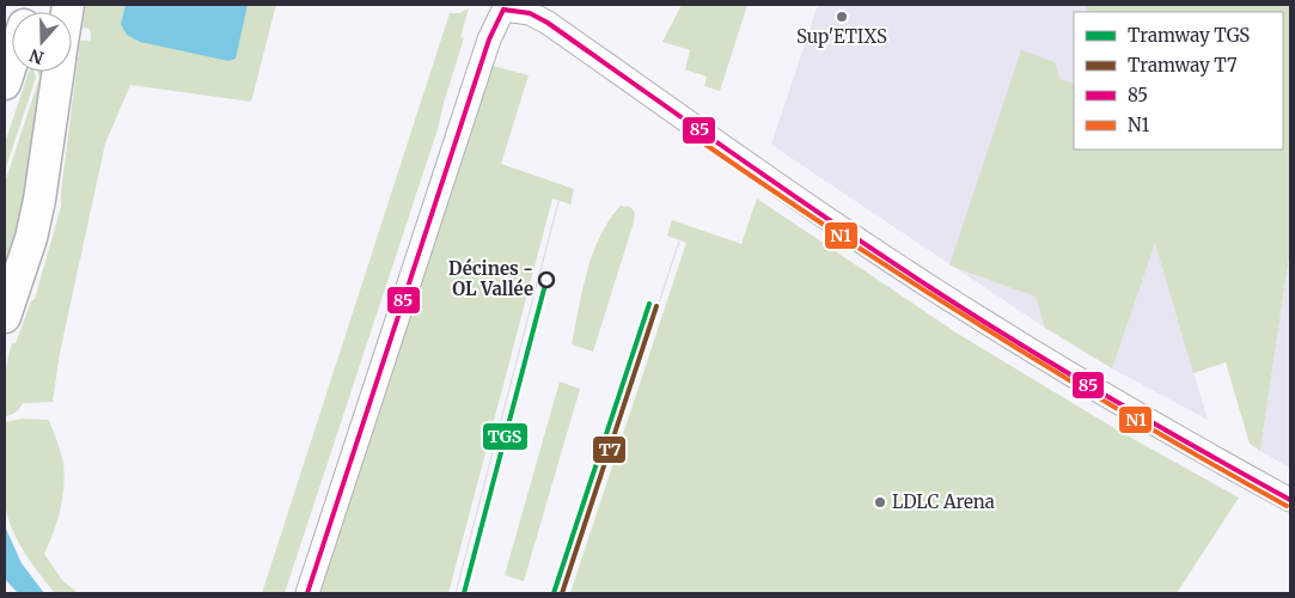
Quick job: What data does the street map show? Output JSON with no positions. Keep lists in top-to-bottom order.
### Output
{
  "places": ["Sup'ETIXS", "Décines - OL Vallée", "LDLC Arena"],
  "lines": [
    "transit line 85",
    "transit line N1",
    "tram line TGS",
    "tram line T7"
  ],
  "legend": [
    "Tramway TGS",
    "Tramway T7",
    "85",
    "N1"
  ],
  "north": "bottom"
}
